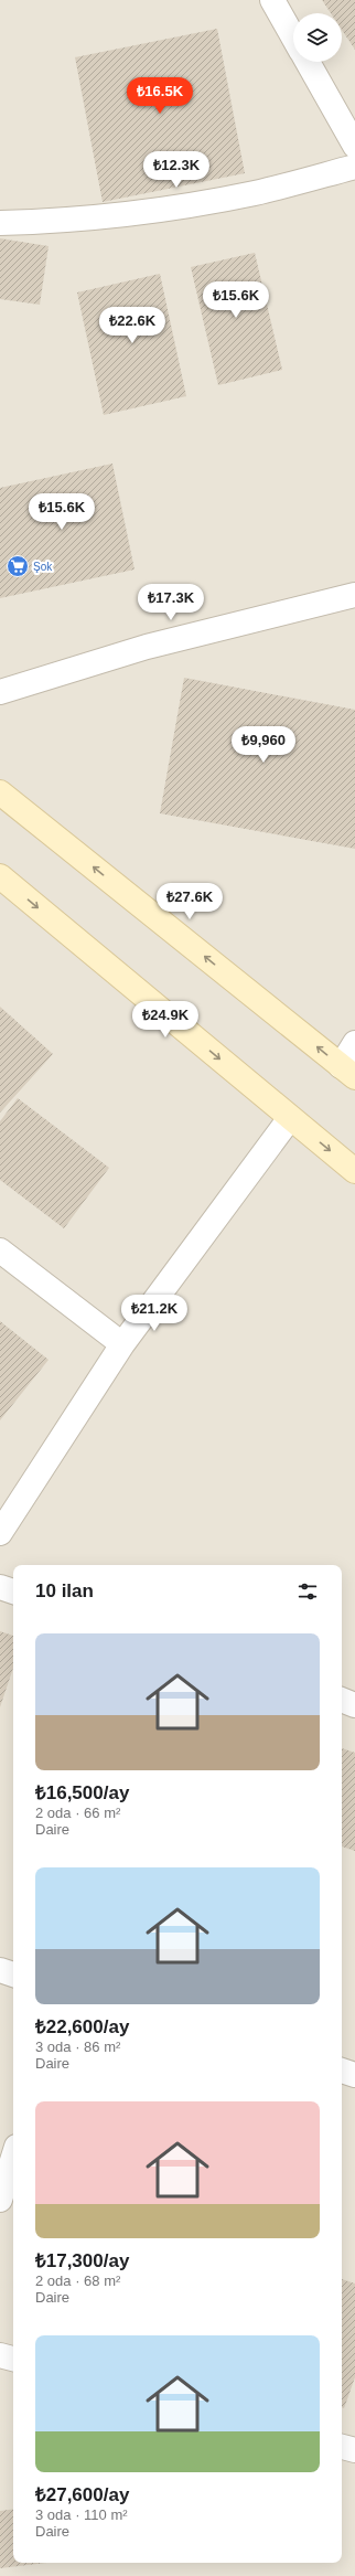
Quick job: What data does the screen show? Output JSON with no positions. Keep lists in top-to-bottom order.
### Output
{
  "places": {
    "supermarket": ["Şok"]
  },
  "page": {
    "price": [
      "₺16.5K",
      "₺12.3K",
      "₺15.6K",
      "₺22.6K",
      "₺15.6K",
      "₺17.3K",
      "₺9,960",
      "₺27.6K",
      "₺24.9K",
      "₺21.2K"
    ],
    "heading": "10 ilan",
    "list": [
      {
        "name": "₺16,500/ay",
        "note": "2 oda · 66 m² · Daire"
      },
      {
        "name": "₺22,600/ay",
        "note": "3 oda · 86 m² · Daire"
      },
      {
        "name": "₺17,300/ay",
        "note": "2 oda · 68 m² · Daire"
      },
      {
        "name": "₺27,600/ay",
        "note": "3 oda · 110 m² · Daire"
      }
    ]
  }
}
